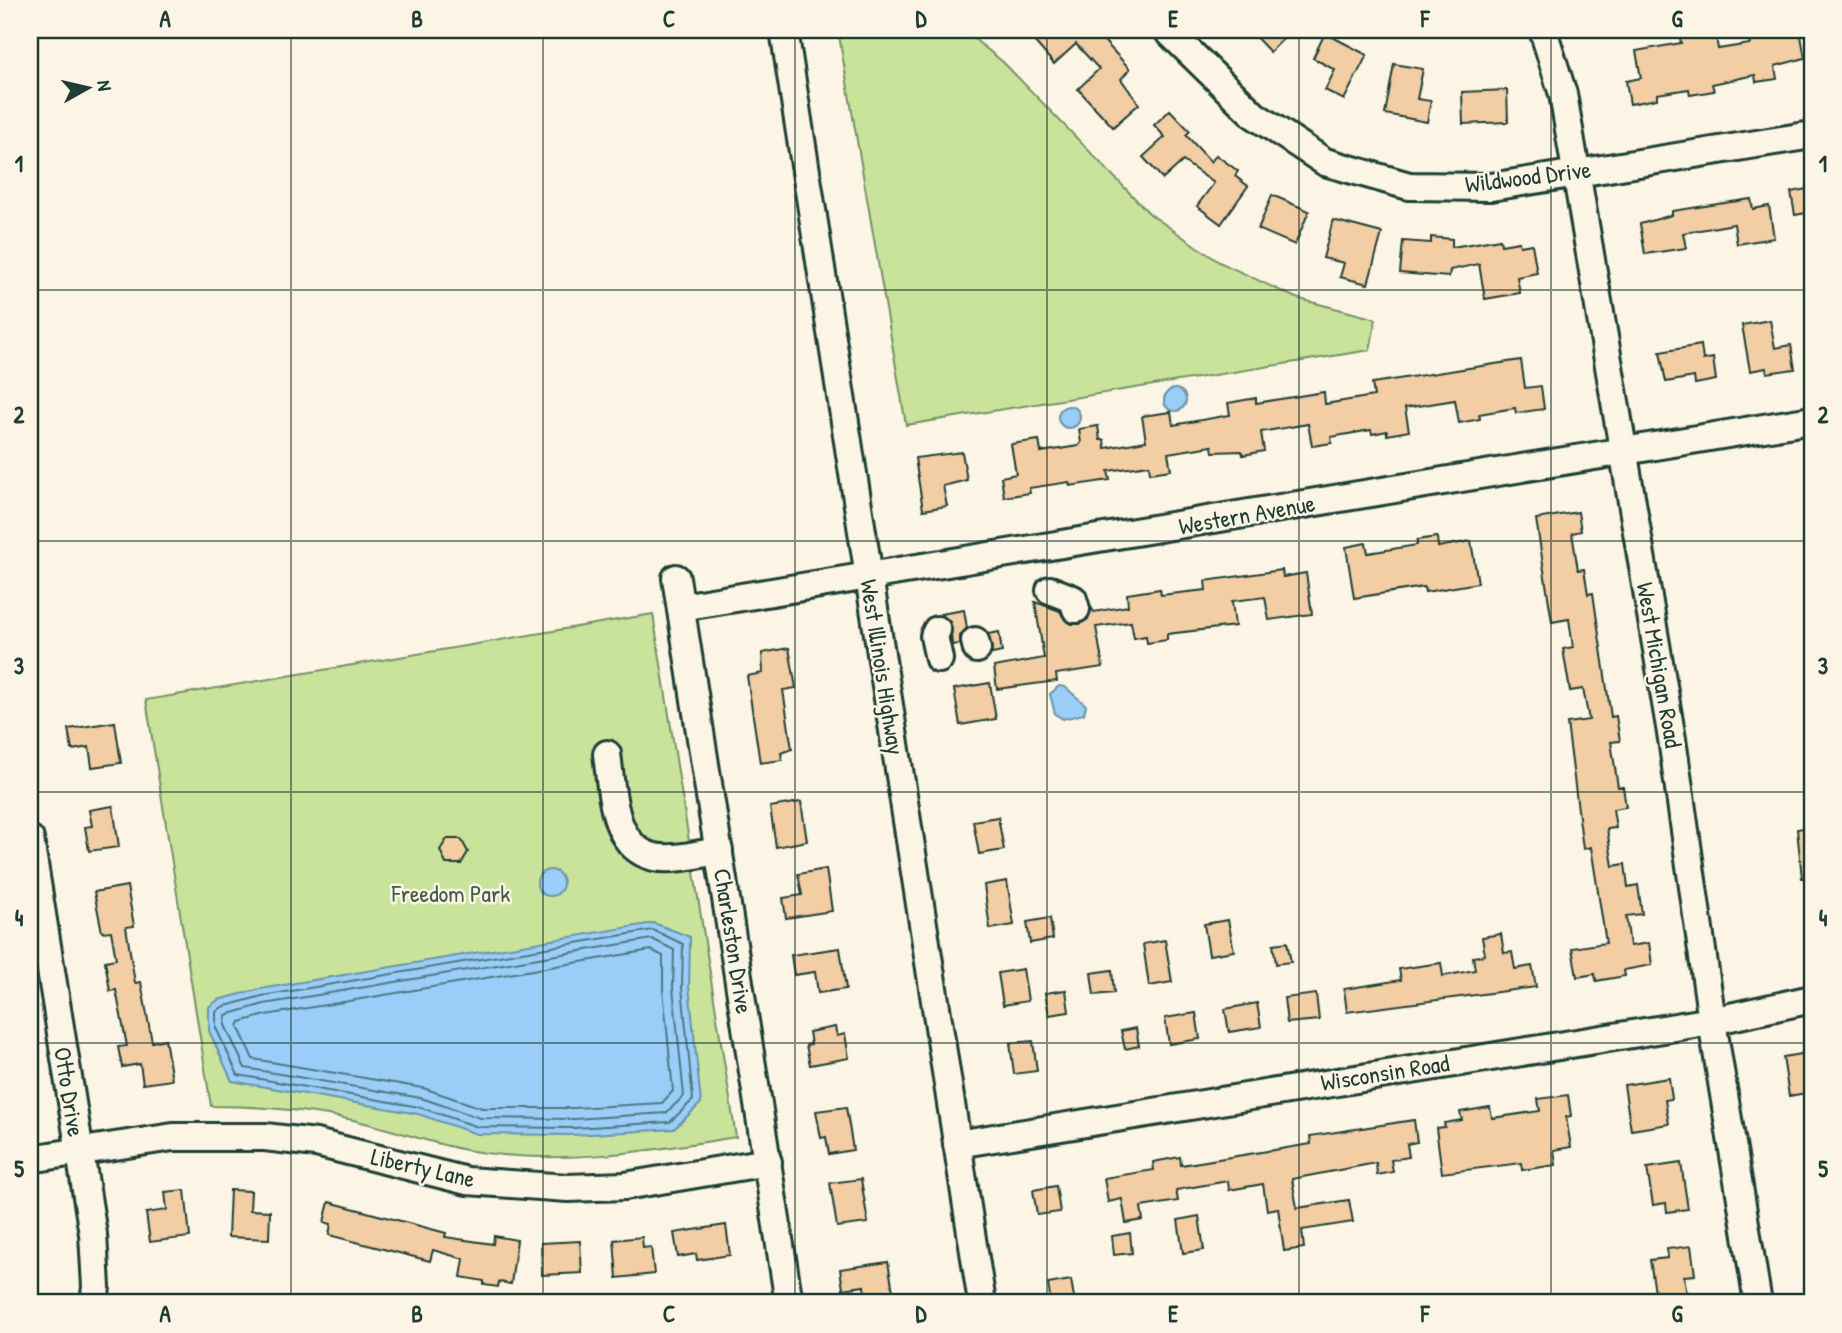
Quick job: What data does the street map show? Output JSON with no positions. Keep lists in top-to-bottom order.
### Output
{
  "streets": {
    "street": [
      "Wildwood Drive",
      "Western Avenue",
      "West Michigan Road",
      "West Illinois Highway",
      "Charleston Drive",
      "Wisconsin Road",
      "Otto Drive",
      "Liberty Lane"
    ]
  },
  "crossings": [
    ["Wildwood Drive", "West Michigan Road"],
    ["Western Avenue", "West Michigan Road"],
    ["Western Avenue", "West Illinois Highway"],
    ["Western Avenue", "Charleston Drive"],
    ["West Michigan Road", "Wisconsin Road"],
    ["West Illinois Highway", "Wisconsin Road"],
    ["Charleston Drive", "Liberty Lane"],
    ["Otto Drive", "Liberty Lane"]
  ],
  "parks": ["Freedom Park"],
  "north": "right",
  "grid": {
    "columns": [
      "A",
      "B",
      "C",
      "D",
      "E",
      "F",
      "G"
    ],
    "rows": [
      "1",
      "2",
      "3",
      "4",
      "5"
    ]
  }
}
